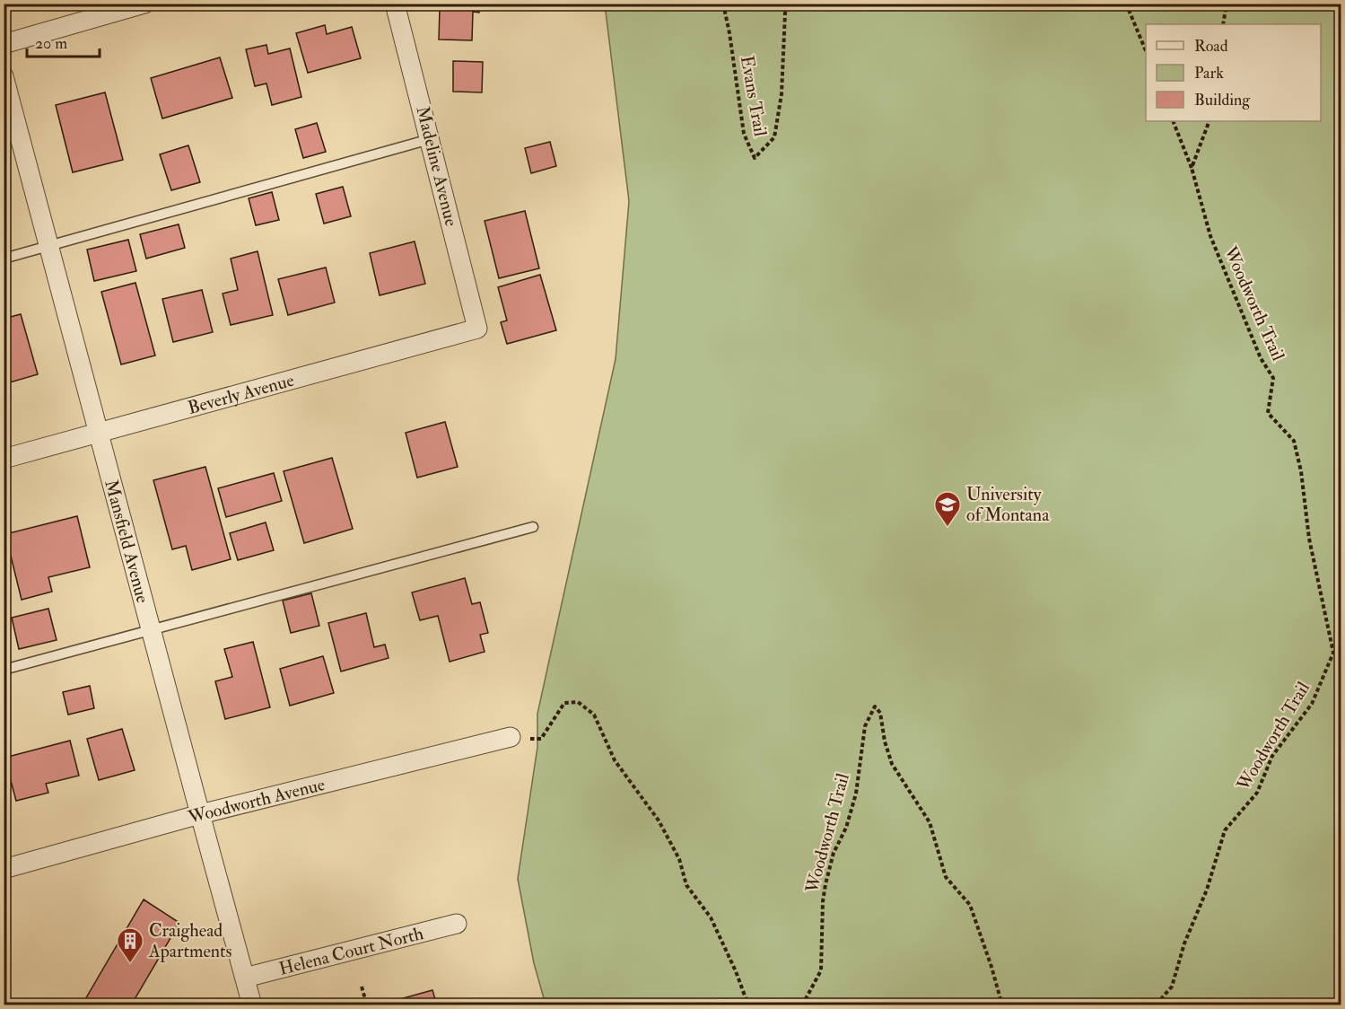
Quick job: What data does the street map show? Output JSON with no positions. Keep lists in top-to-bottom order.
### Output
{
  "streets": {
    "street": [
      "Madeline Avenue",
      "Beverly Avenue",
      "Mansfield Avenue",
      "Woodworth Avenue",
      "Helena Court North"
    ],
    "path": ["Evans Trail", "Woodworth Trail"]
  },
  "crossings": [
    ["Madeline Avenue", "Beverly Avenue"],
    ["Beverly Avenue", "Mansfield Avenue"],
    ["Mansfield Avenue", "Woodworth Avenue"],
    ["Mansfield Avenue", "Helena Court North"]
  ],
  "places": {
    "school or university": ["University of Montana"],
    "building": ["Craighead Apartments"]
  },
  "legend": ["Road", "Park", "Building"],
  "scale_bar": "20 m"
}
